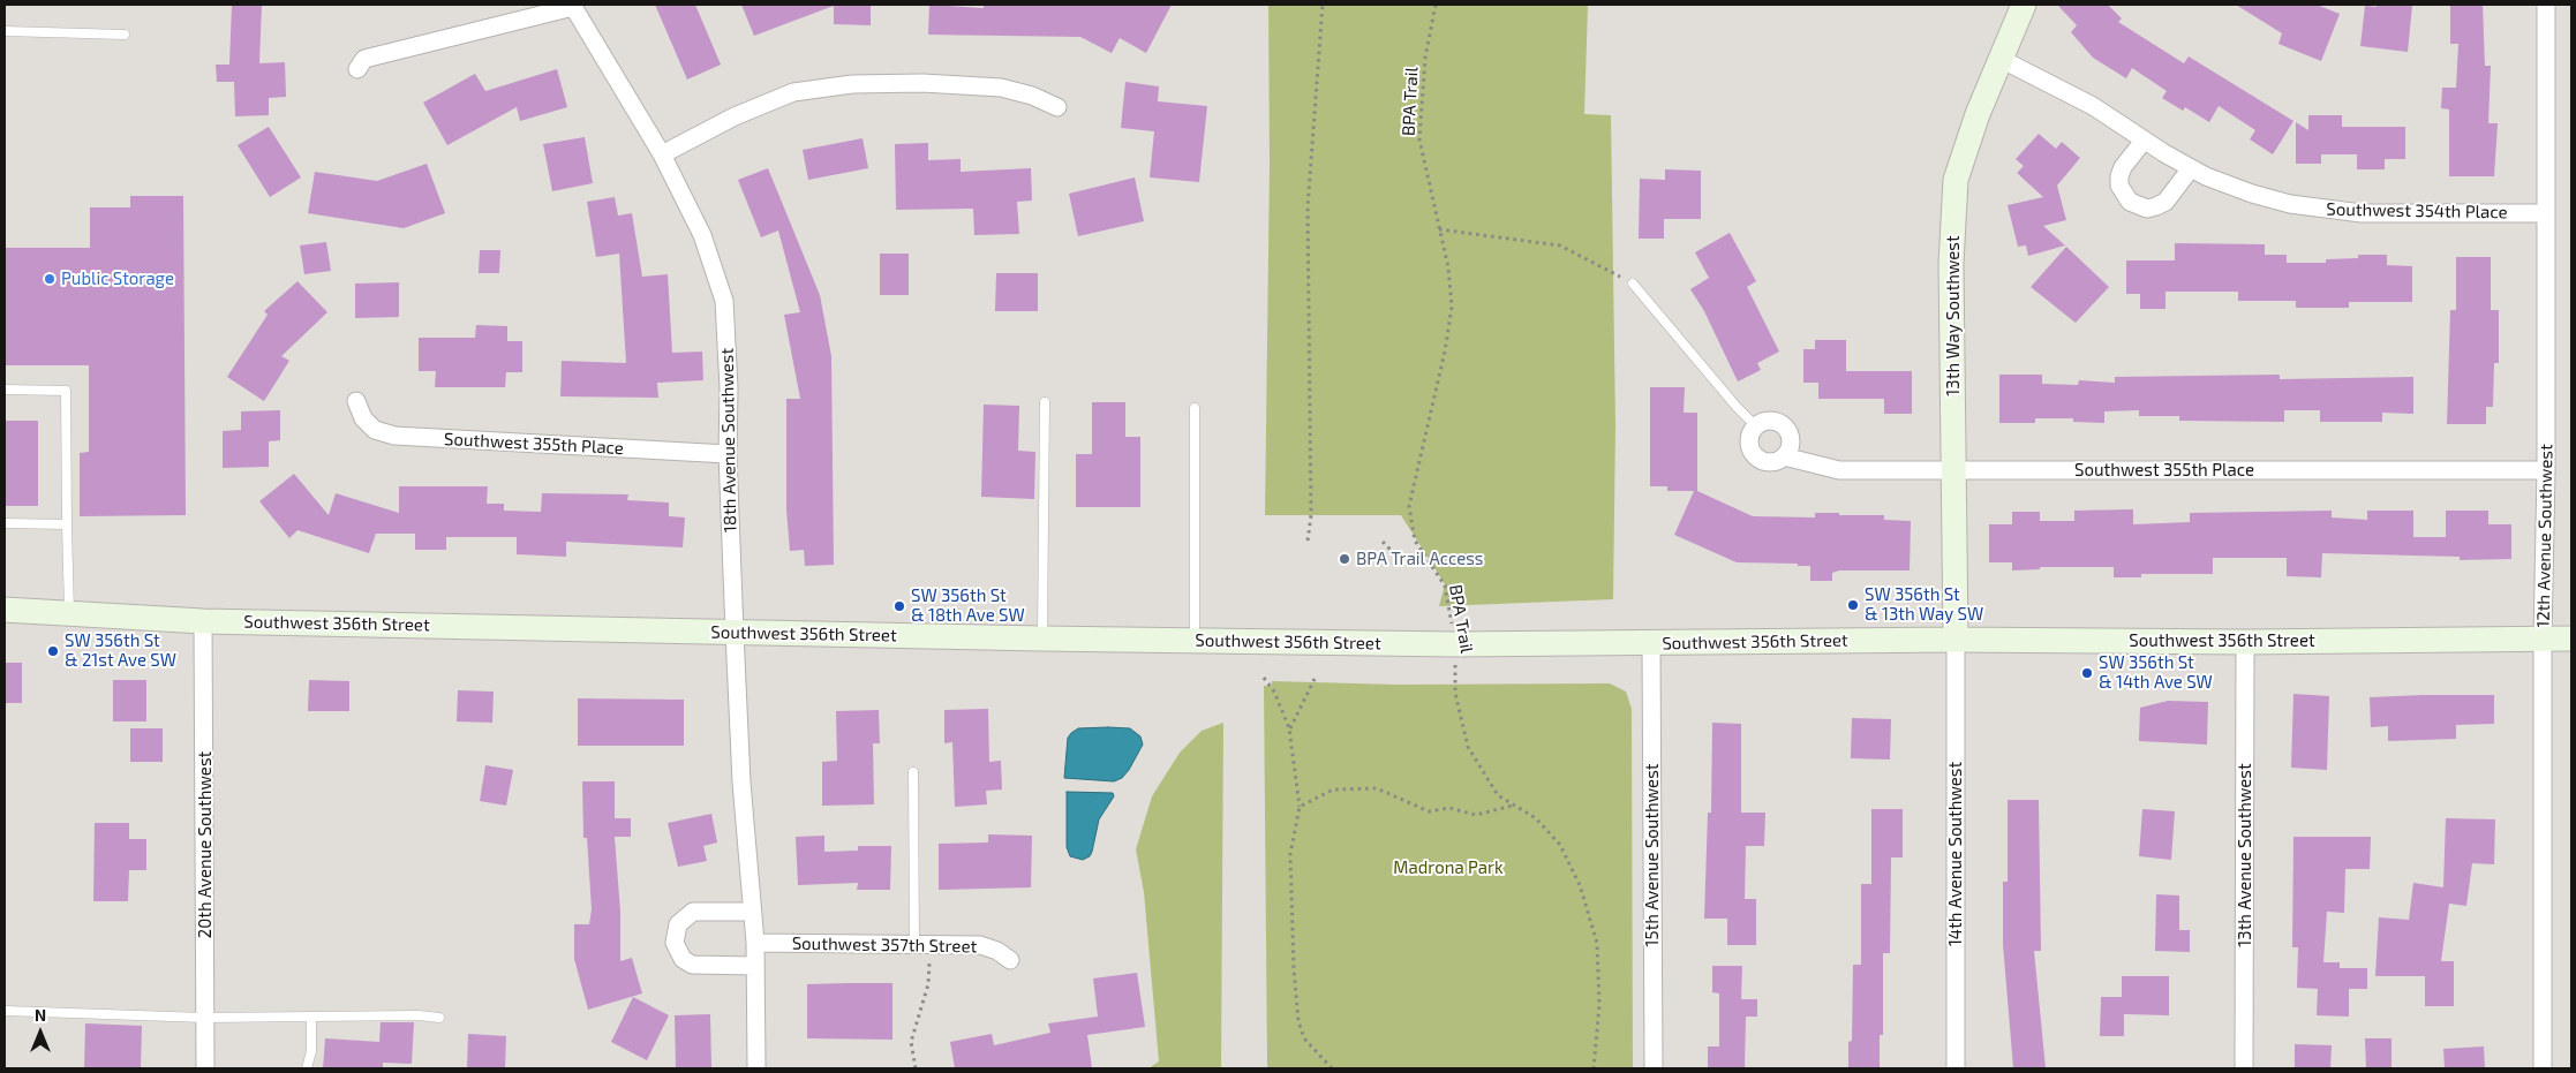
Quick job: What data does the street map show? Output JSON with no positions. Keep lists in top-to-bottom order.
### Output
{
  "streets": {
    "main road": ["13th Way Southwest", "Southwest 356th Street"],
    "street": [
      "Southwest 354th Place",
      "18th Avenue Southwest",
      "Southwest 355th Place",
      "12th Avenue Southwest",
      "20th Avenue Southwest",
      "14th Avenue Southwest",
      "15th Avenue Southwest",
      "13th Avenue Southwest",
      "Southwest 357th Street"
    ],
    "path": ["BPA Trail"]
  },
  "crossings": [
    ["BPA Trail", "Southwest 356th Street"],
    ["Southwest 354th Place", "13th Way Southwest"],
    ["Southwest 354th Place", "12th Avenue Southwest"],
    ["13th Way Southwest", "Southwest 355th Place"],
    ["13th Way Southwest", "Southwest 356th Street"],
    ["13th Way Southwest", "14th Avenue Southwest"],
    ["18th Avenue Southwest", "Southwest 355th Place"],
    ["18th Avenue Southwest", "Southwest 356th Street"],
    ["18th Avenue Southwest", "Southwest 357th Street"],
    ["Southwest 355th Place", "12th Avenue Southwest"],
    ["12th Avenue Southwest", "Southwest 356th Street"],
    ["Southwest 356th Street", "20th Avenue Southwest"],
    ["Southwest 356th Street", "14th Avenue Southwest"],
    ["Southwest 356th Street", "15th Avenue Southwest"],
    ["Southwest 356th Street", "13th Avenue Southwest"]
  ],
  "parks": ["Madrona Park"],
  "places": [
    "Public Storage",
    "BPA Trail Access",
    "SW 356th St & 13th Way SW",
    "SW 356th St & 18th Ave SW",
    "SW 356th St & 21st Ave SW",
    "SW 356th St & 14th Ave SW"
  ],
  "north": "top"
}
